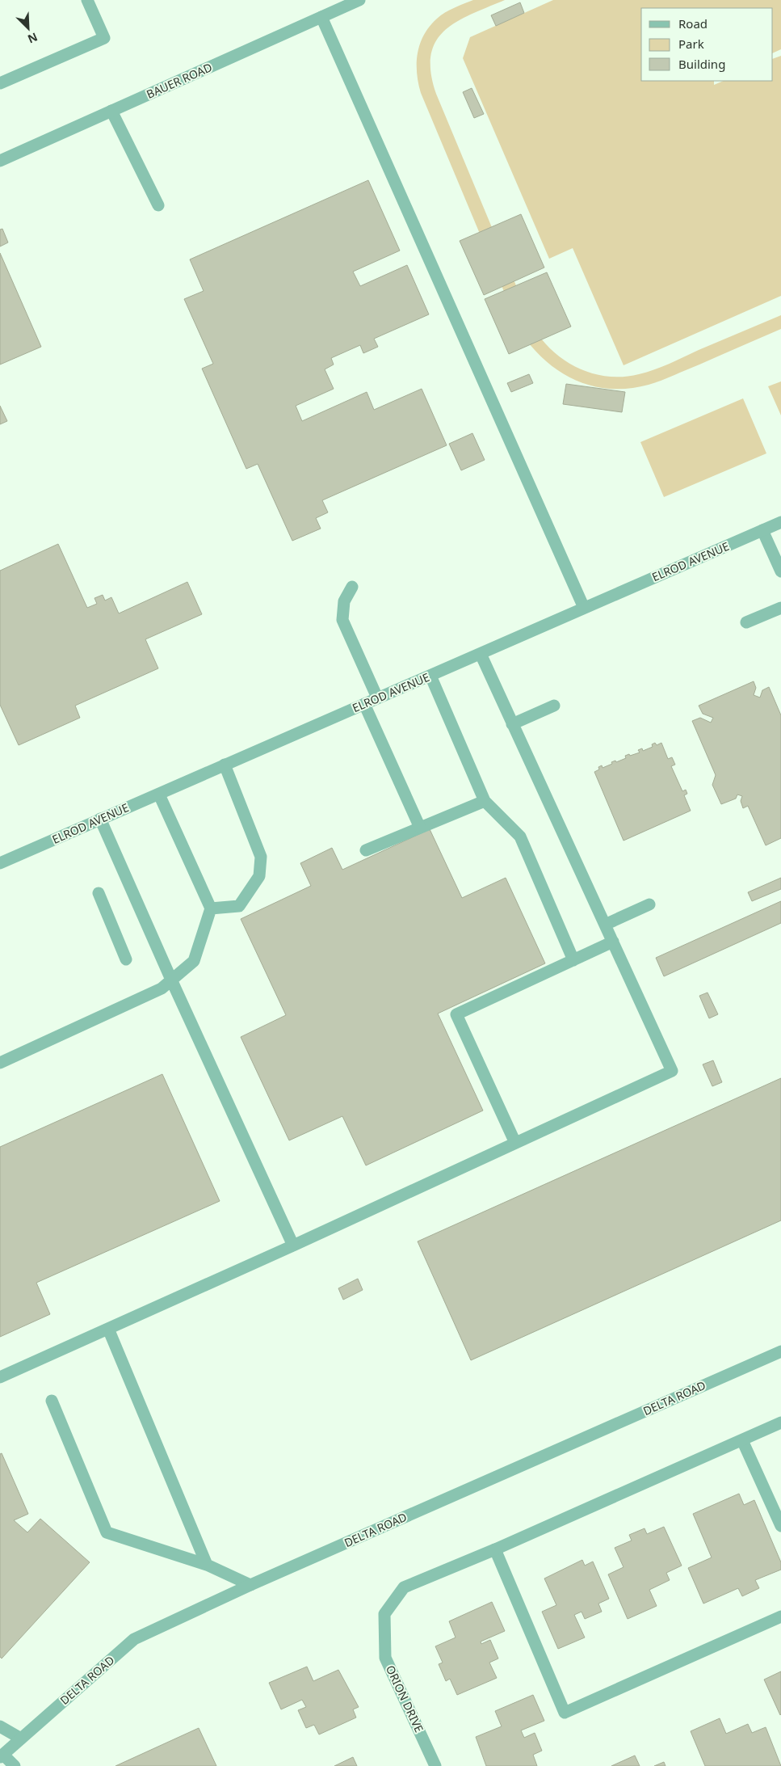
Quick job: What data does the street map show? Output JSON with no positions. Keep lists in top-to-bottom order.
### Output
{
  "streets": {
    "street": [
      "BAUER ROAD",
      "ELROD AVENUE",
      "DELTA ROAD",
      "ORION DRIVE"
    ]
  },
  "legend": ["Road", "Park", "Building"],
  "north": "bottom right"
}
